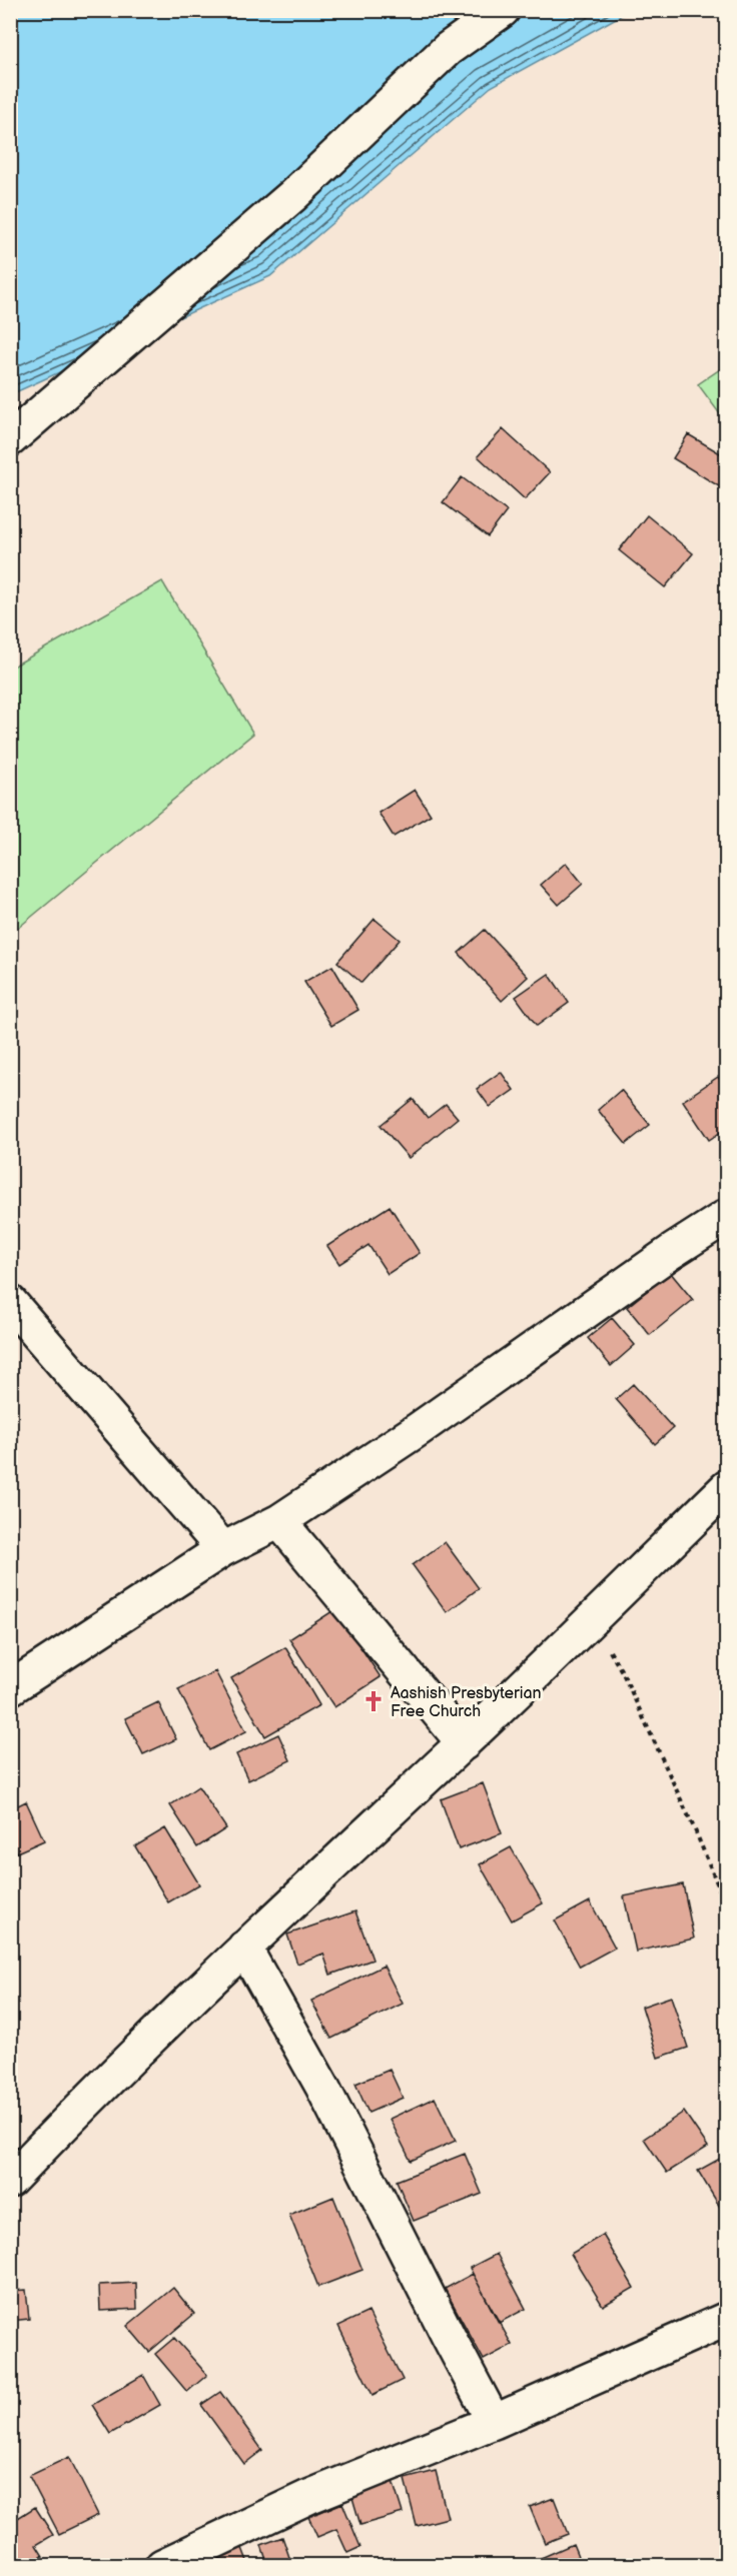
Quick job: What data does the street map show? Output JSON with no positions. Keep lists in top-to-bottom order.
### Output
{
  "places": {
    "church": ["Aashish Presbyterian Free Church"]
  }
}
